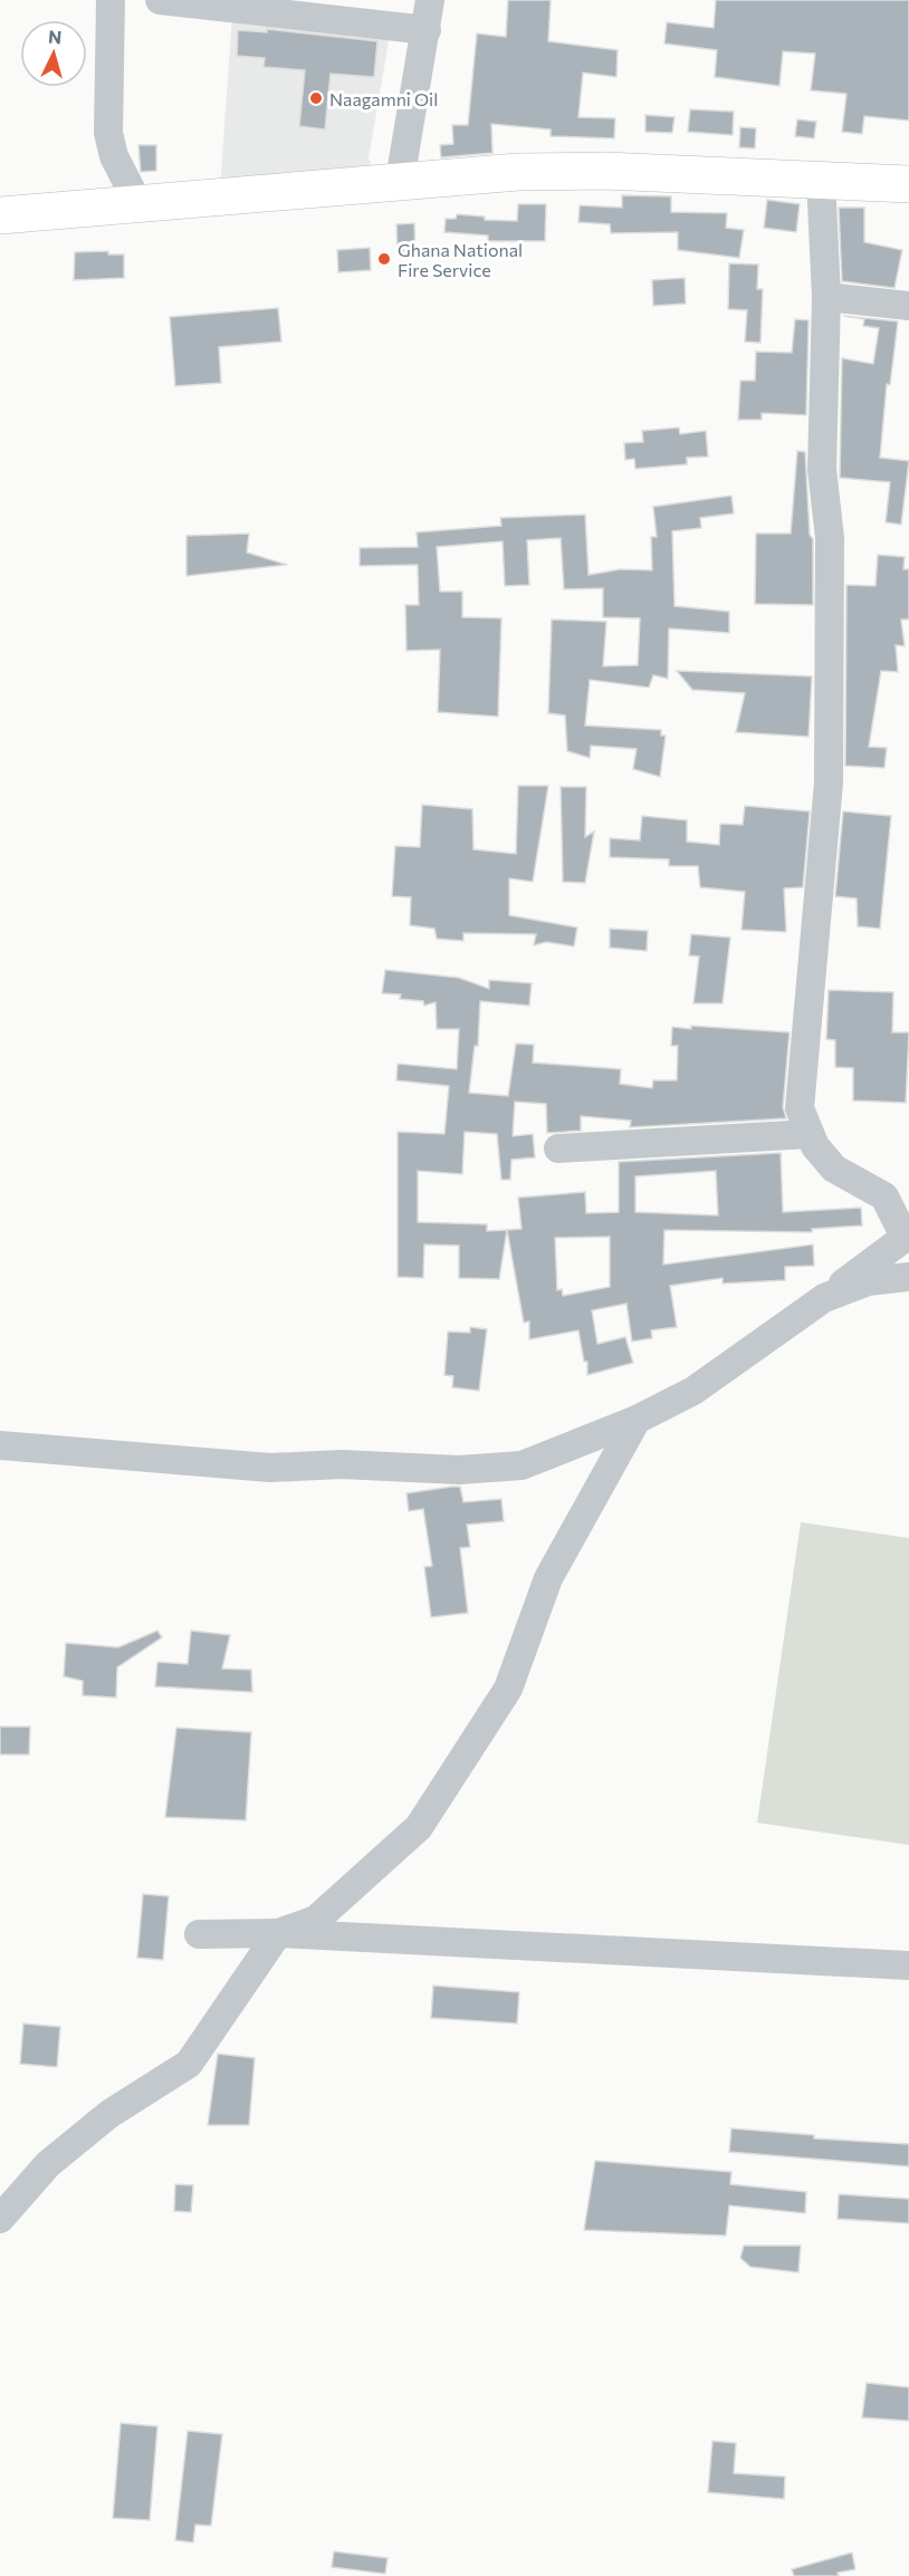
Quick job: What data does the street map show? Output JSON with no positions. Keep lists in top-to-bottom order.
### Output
{
  "places": ["Naagamni Oil", "Ghana National Fire Service"],
  "north": "top"
}
